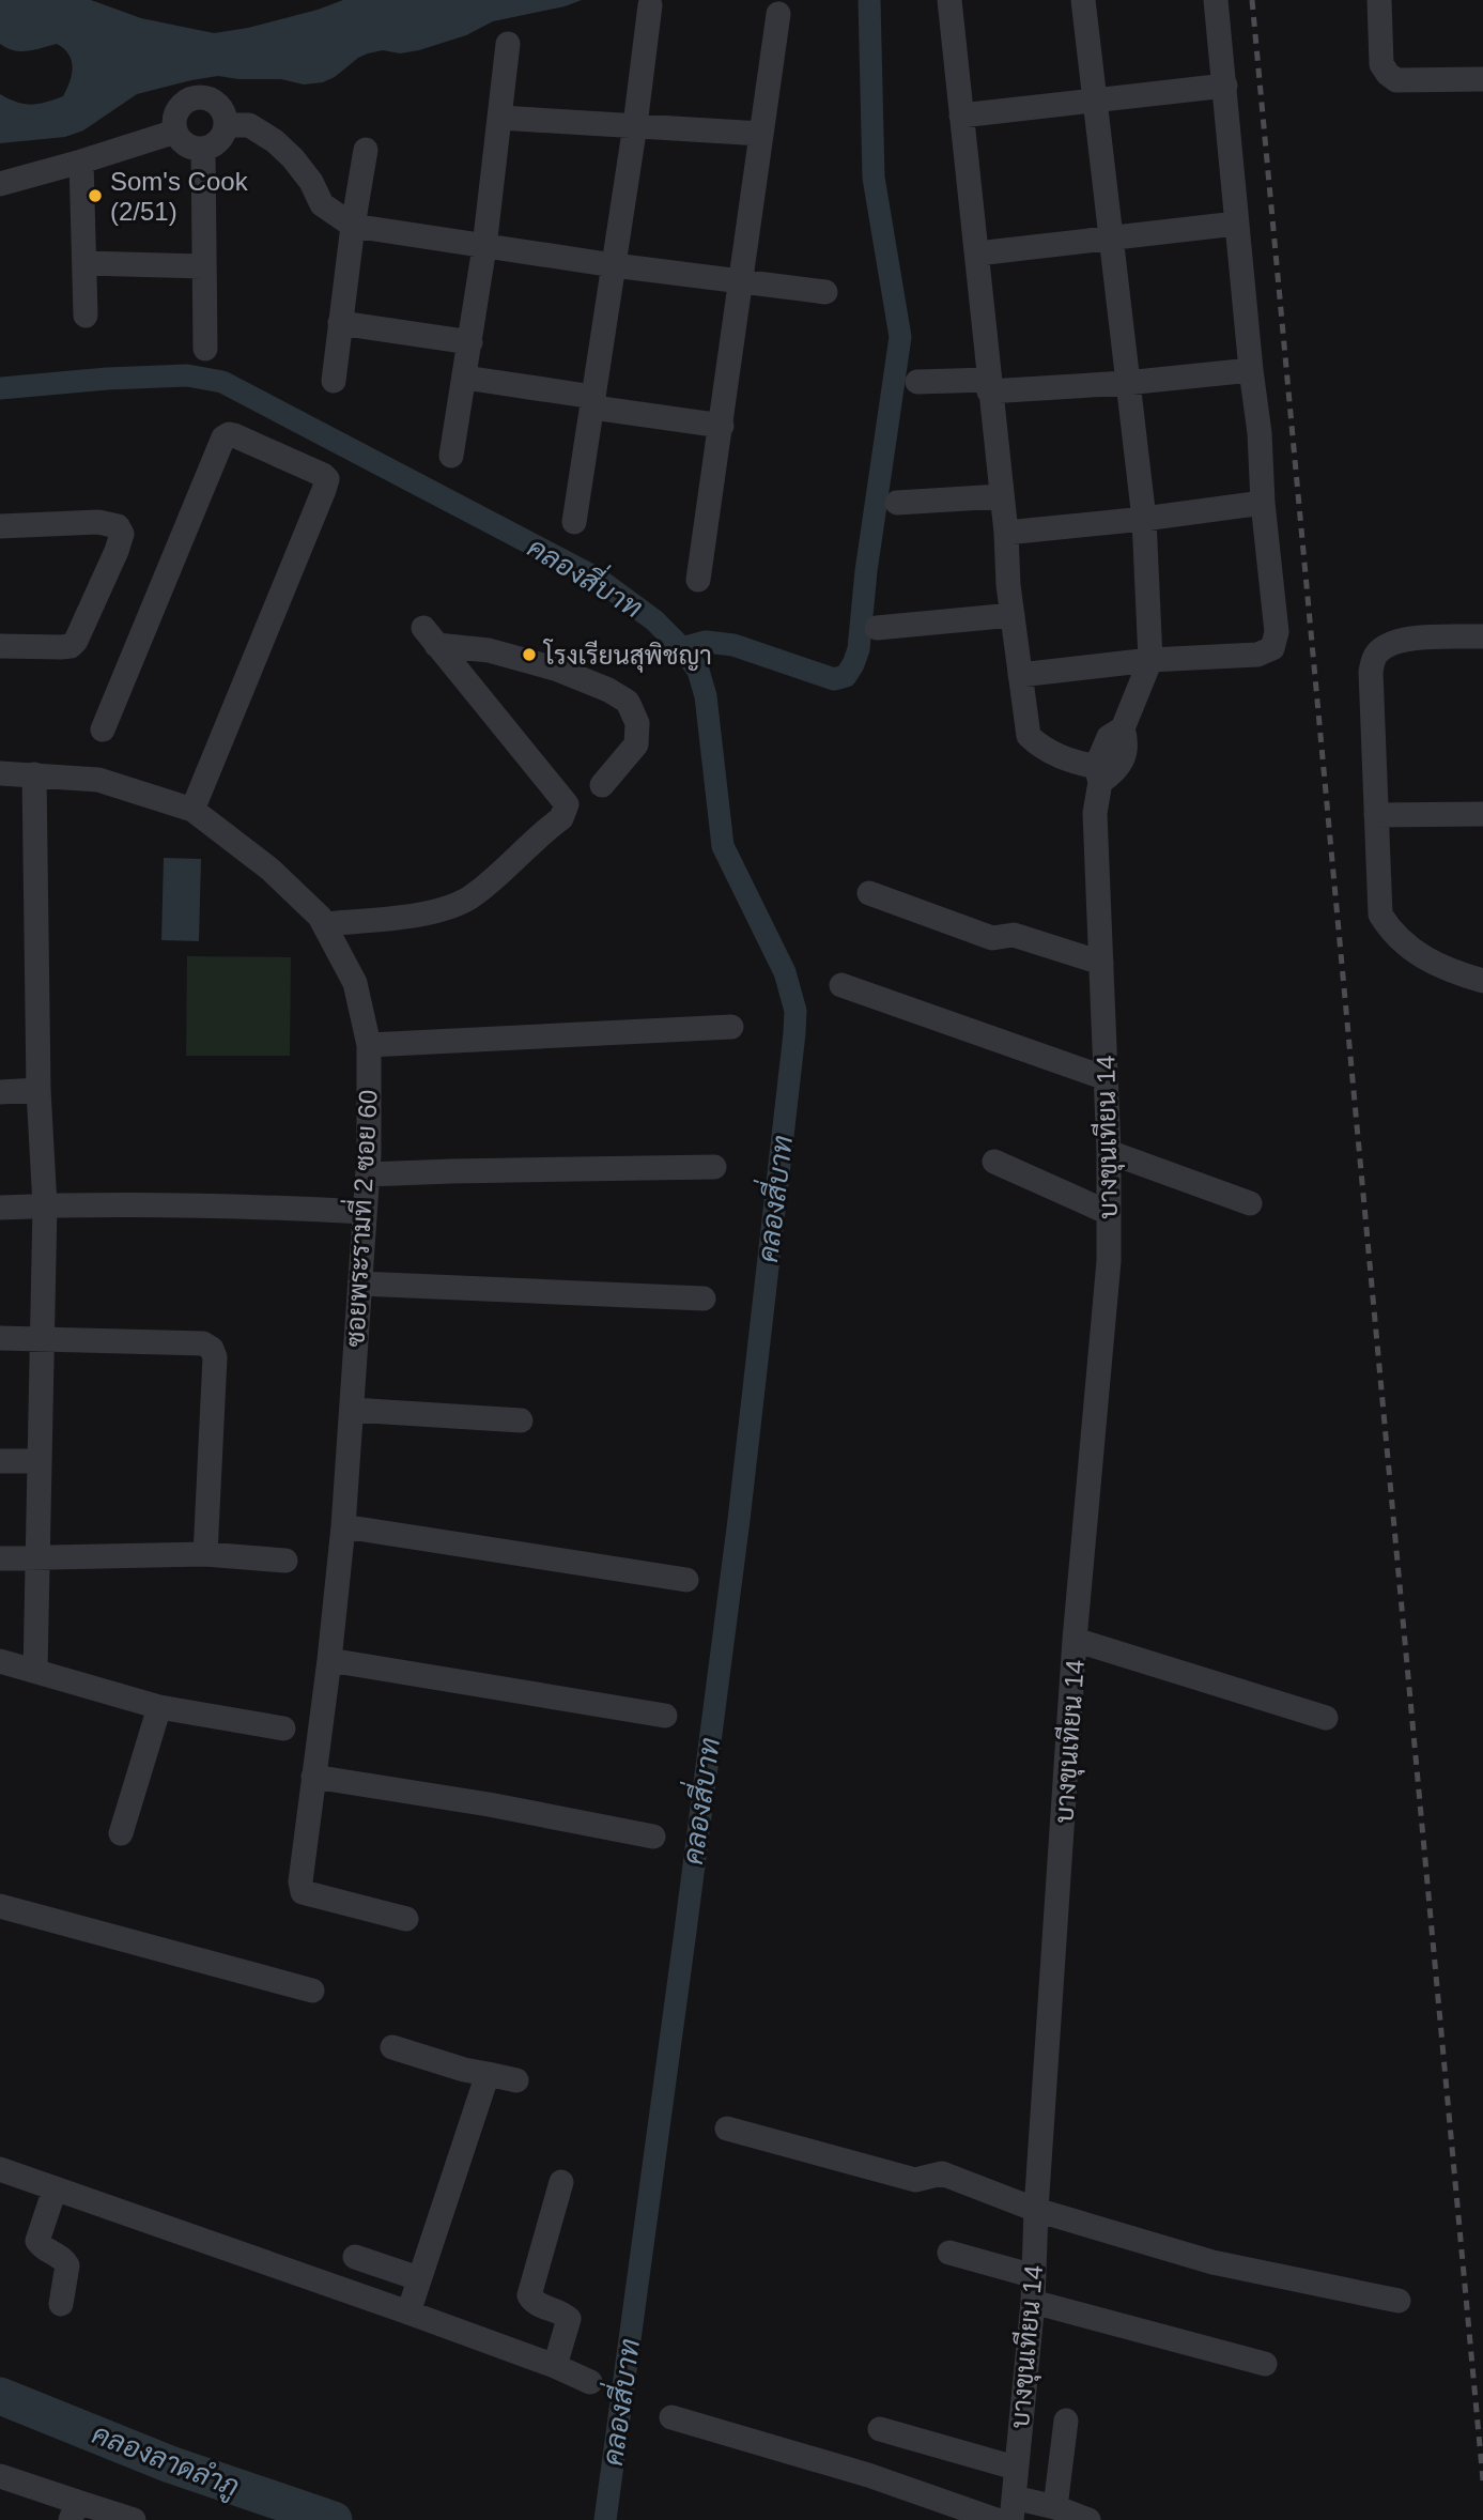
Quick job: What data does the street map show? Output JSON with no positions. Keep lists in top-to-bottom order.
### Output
{
  "streets": {
    "street": ["บางขุนเทียน 14", "ซอยพระรามที่ 2 ซอย 60"]
  },
  "water": ["คลองสี่บาท", "คลองลาดลำภู"],
  "places": ["Som's Cook (2/51)", "โรงเรียนสุพิชญา"]
}
